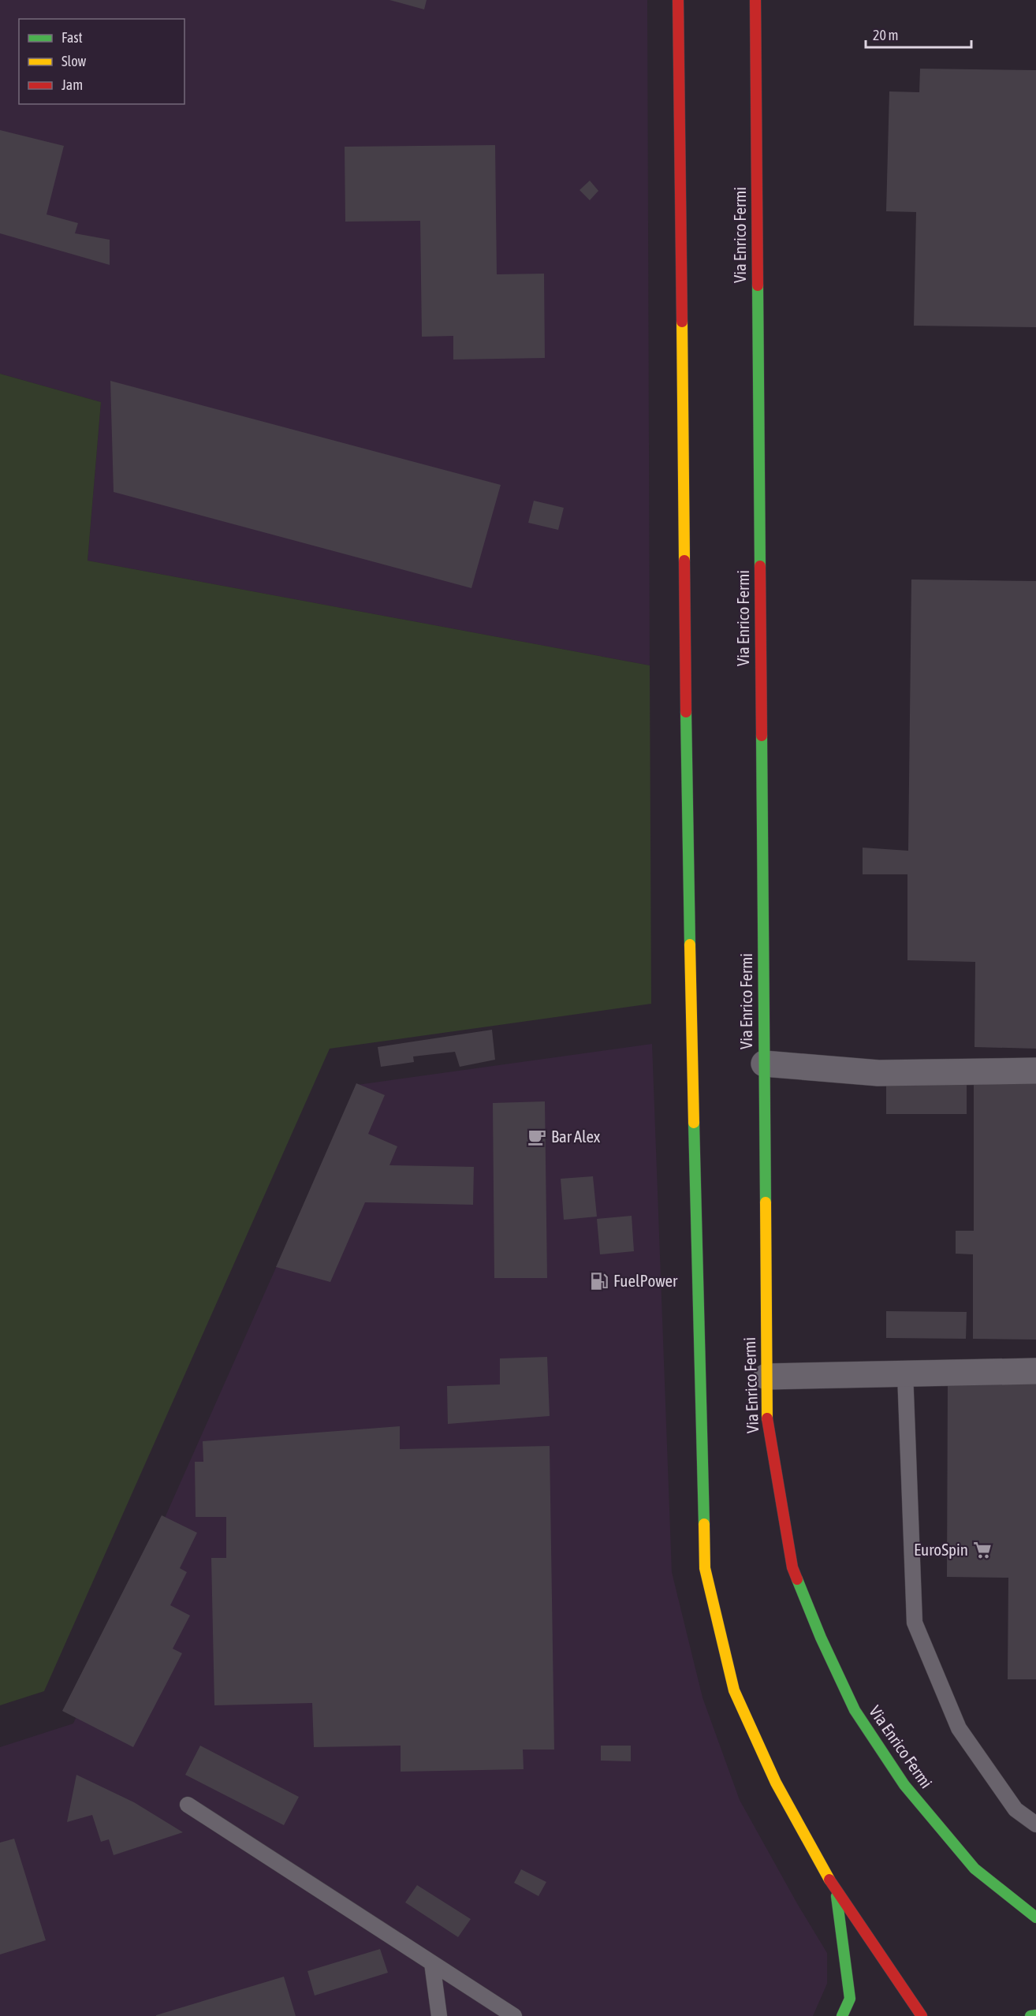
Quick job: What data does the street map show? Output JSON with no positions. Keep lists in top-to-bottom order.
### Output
{
  "streets": {
    "street": ["Via Enrico Fermi"]
  },
  "places": {
    "cafe": ["Bar Alex"],
    "fuel station": ["FuelPower"],
    "supermarket": ["EuroSpin"]
  },
  "legend": ["Fast", "Slow", "Jam"],
  "scale_bar": "20 m"
}
